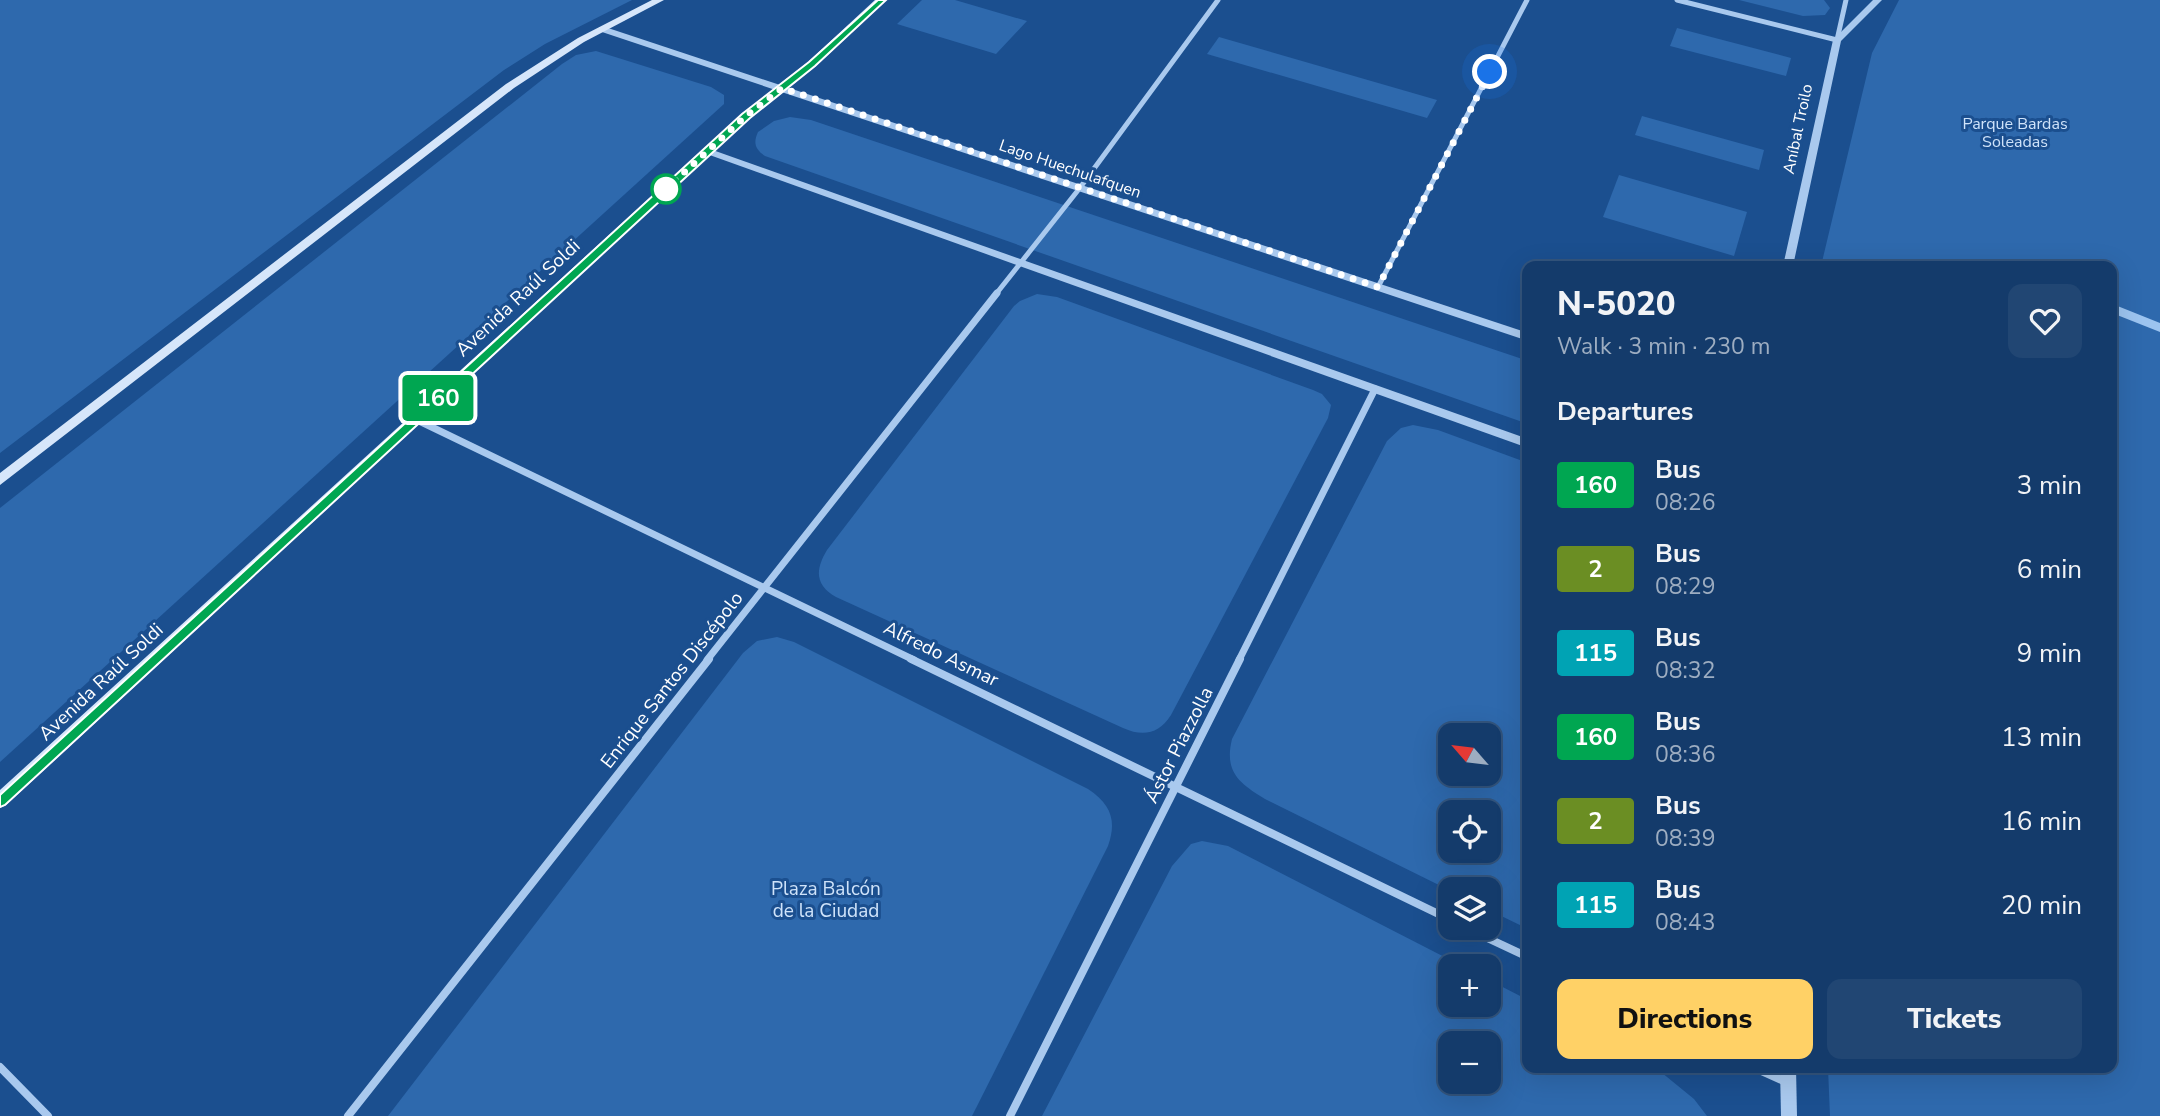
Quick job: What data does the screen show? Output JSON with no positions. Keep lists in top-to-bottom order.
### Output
{
  "streets": {
    "main road": ["Avenida Raúl Soldi"],
    "street": [
      "Aníbal Troilo",
      "Lago Huechulafquen",
      "Alfredo Asmar",
      "Enrique Santos Discépolo",
      "Ástor Piazzolla"
    ]
  },
  "crossings": [
    ["Lago Huechulafquen", "Avenida Raúl Soldi"],
    ["Lago Huechulafquen", "Enrique Santos Discépolo"],
    ["Avenida Raúl Soldi", "Alfredo Asmar"],
    ["Alfredo Asmar", "Enrique Santos Discépolo"],
    ["Alfredo Asmar", "Ástor Piazzolla"]
  ],
  "parks": ["Parque Bardas Soleadas", "Plaza Balcón de la Ciudad"],
  "lines": ["bus line 160"],
  "north": "top left",
  "page": {
    "on_map": "160",
    "heading": [
      ["N-5020", "Walk · 3 min · 230 m"],
      "Departures"
    ],
    "list": [
      {
        "mark": "160",
        "name": "Bus",
        "note": "08:26",
        "value": "3 min"
      },
      {
        "mark": "2",
        "name": "Bus",
        "note": "08:29",
        "value": "6 min"
      },
      {
        "mark": "115",
        "name": "Bus",
        "note": "08:32",
        "value": "9 min"
      },
      {
        "mark": "160",
        "name": "Bus",
        "note": "08:36",
        "value": "13 min"
      },
      {
        "mark": "2",
        "name": "Bus",
        "note": "08:39",
        "value": "16 min"
      },
      {
        "mark": "115",
        "name": "Bus",
        "note": "08:43",
        "value": "20 min"
      }
    ],
    "map_buttons": ["+", "−"],
    "buttons": ["Directions", "Tickets"]
  }
}
